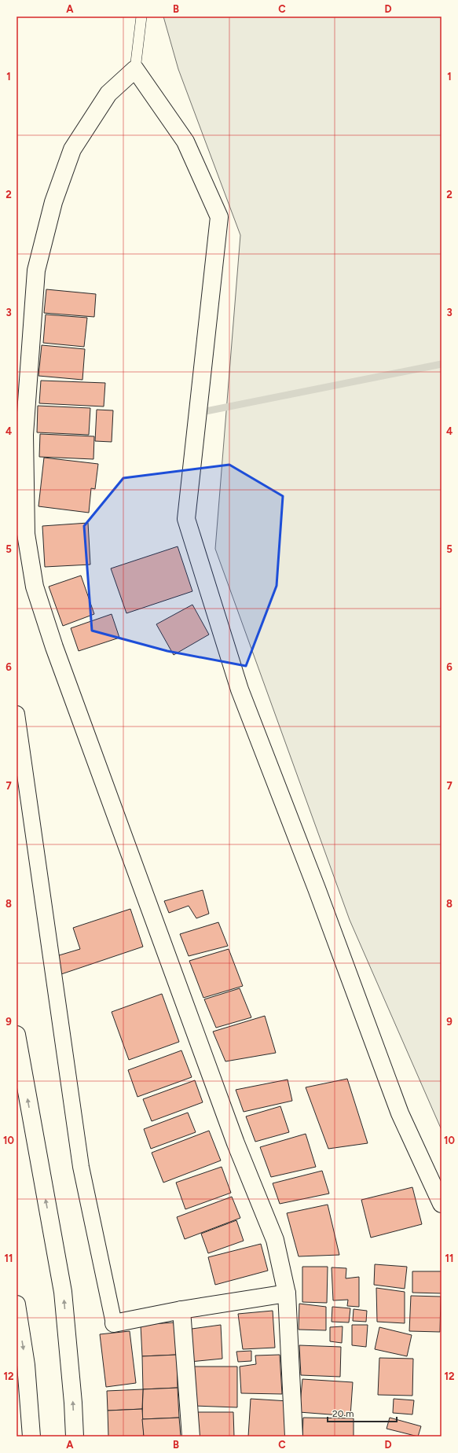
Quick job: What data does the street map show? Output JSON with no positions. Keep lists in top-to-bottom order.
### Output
{
  "scale_bar": "20 m",
  "grid": {
    "columns": [
      "A",
      "B",
      "C",
      "D"
    ],
    "rows": [
      "1",
      "2",
      "3",
      "4",
      "5",
      "6",
      "7",
      "8",
      "9",
      "10",
      "11",
      "12"
    ]
  }
}
